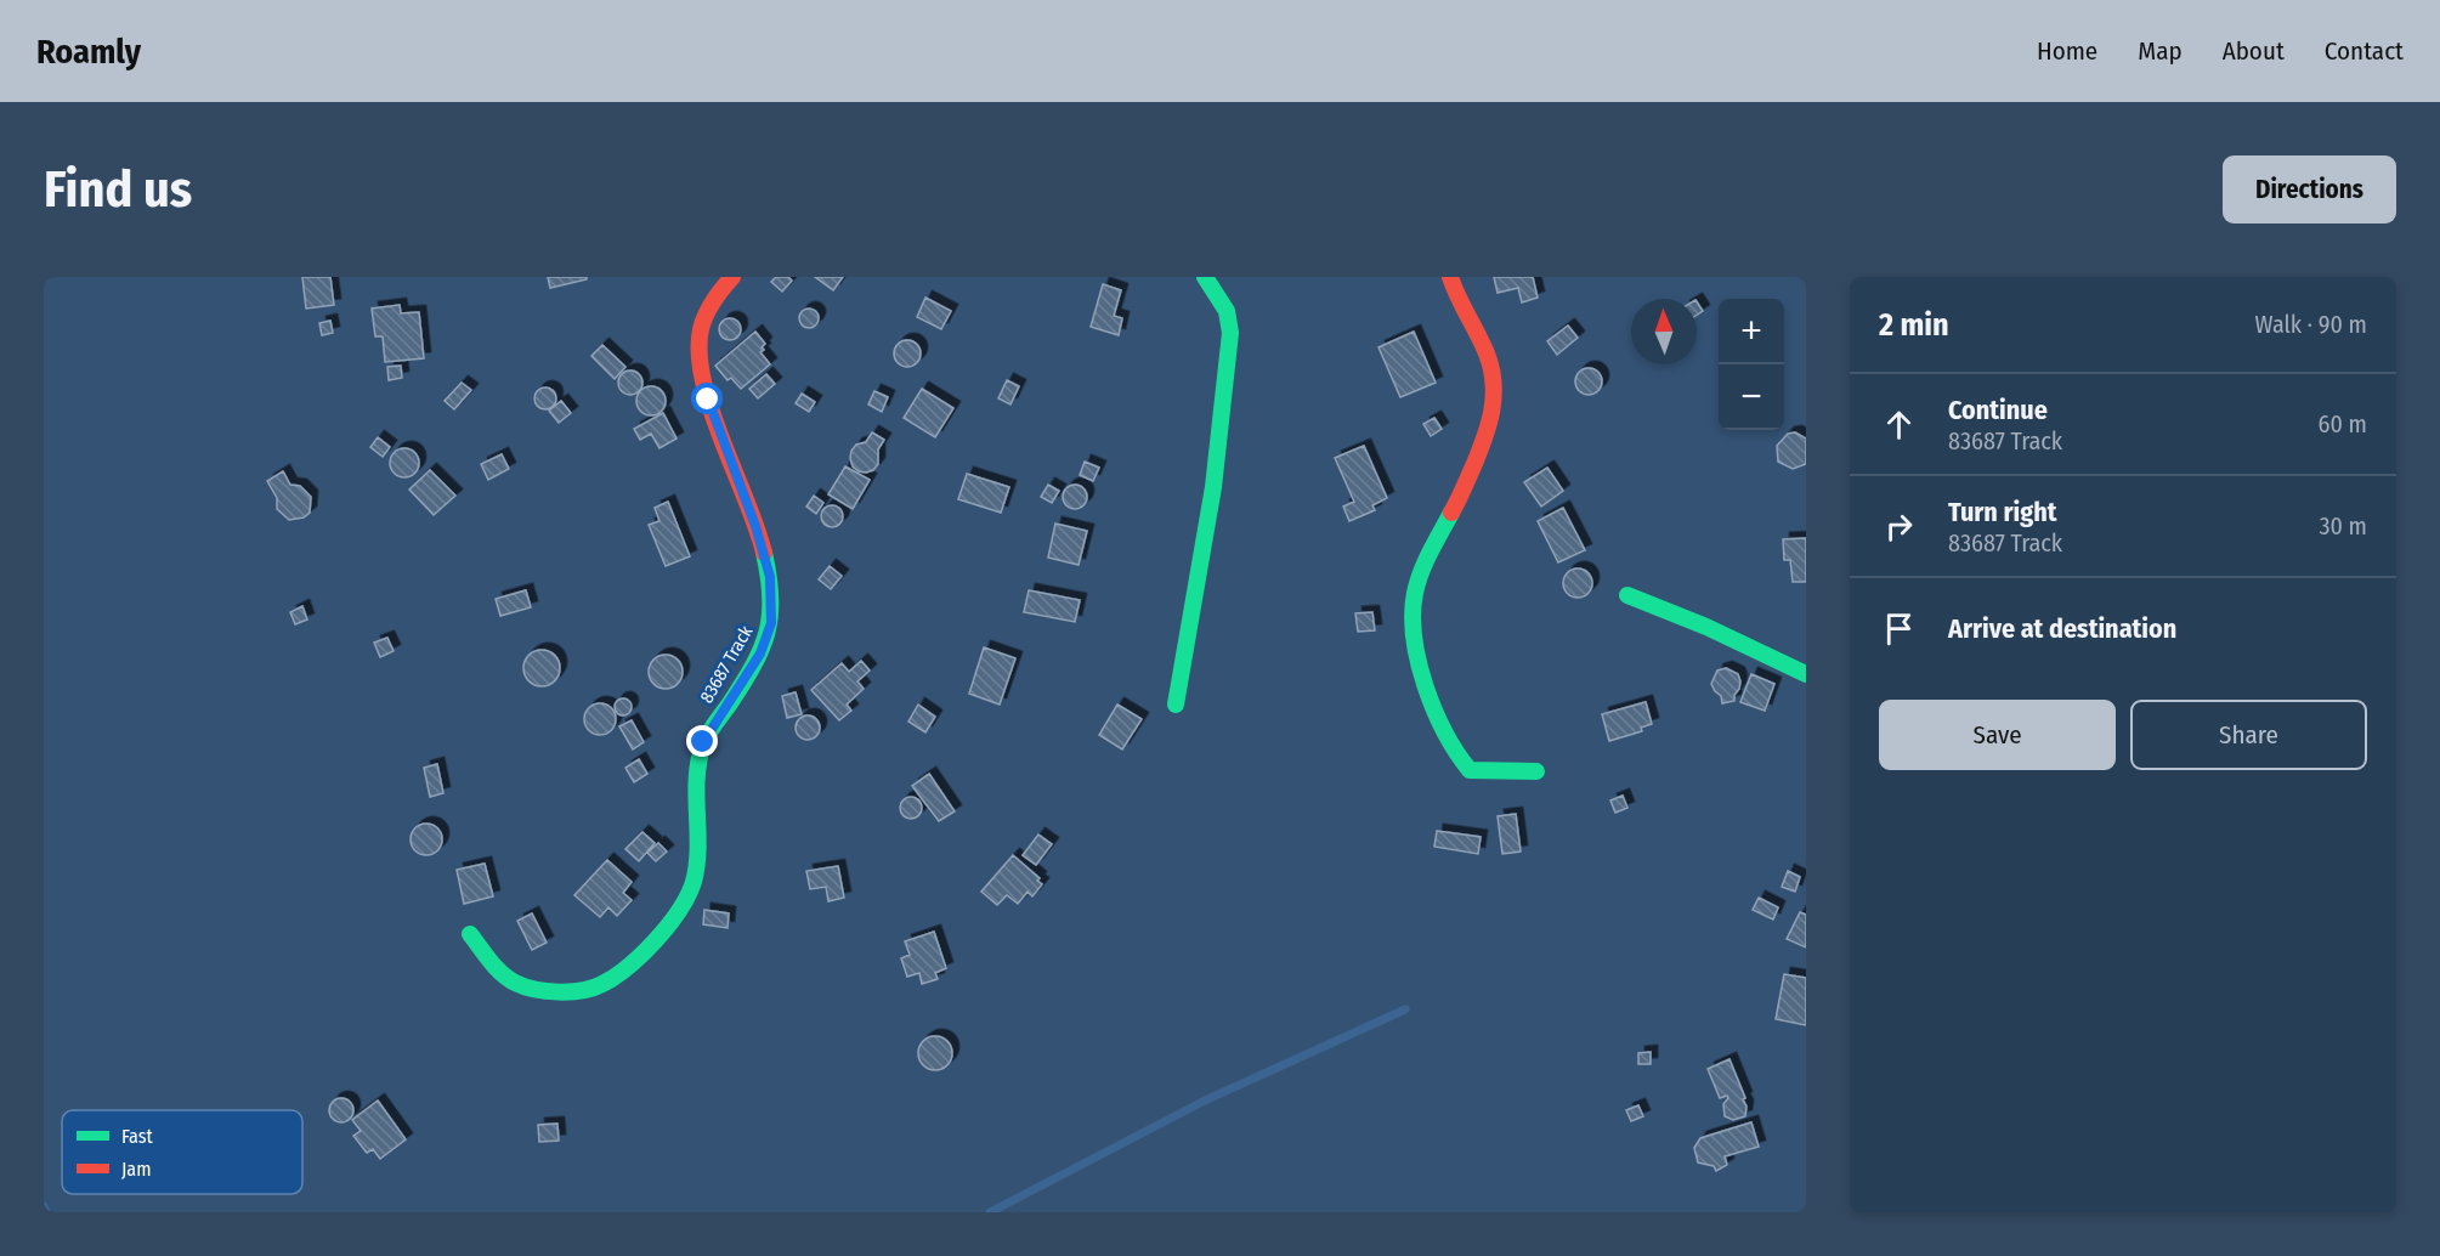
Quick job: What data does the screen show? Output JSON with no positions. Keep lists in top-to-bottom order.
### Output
{
  "streets": {
    "street": ["83687 Track"]
  },
  "legend": ["Fast", "Jam"],
  "north": "top",
  "page": {
    "header": "Roamly",
    "nav": [
      "Home",
      "Map",
      "About",
      "Contact"
    ],
    "buttons": [
      "Directions",
      ["Save", "Share"]
    ],
    "title": "Find us",
    "heading": ["2 min", "Walk · 90 m"],
    "map_buttons": ["+", "−"],
    "list": [
      ["Continue", "83687 Track", "60 m"],
      ["Turn right", "83687 Track", "30 m"],
      "Arrive at destination"
    ]
  }
}
